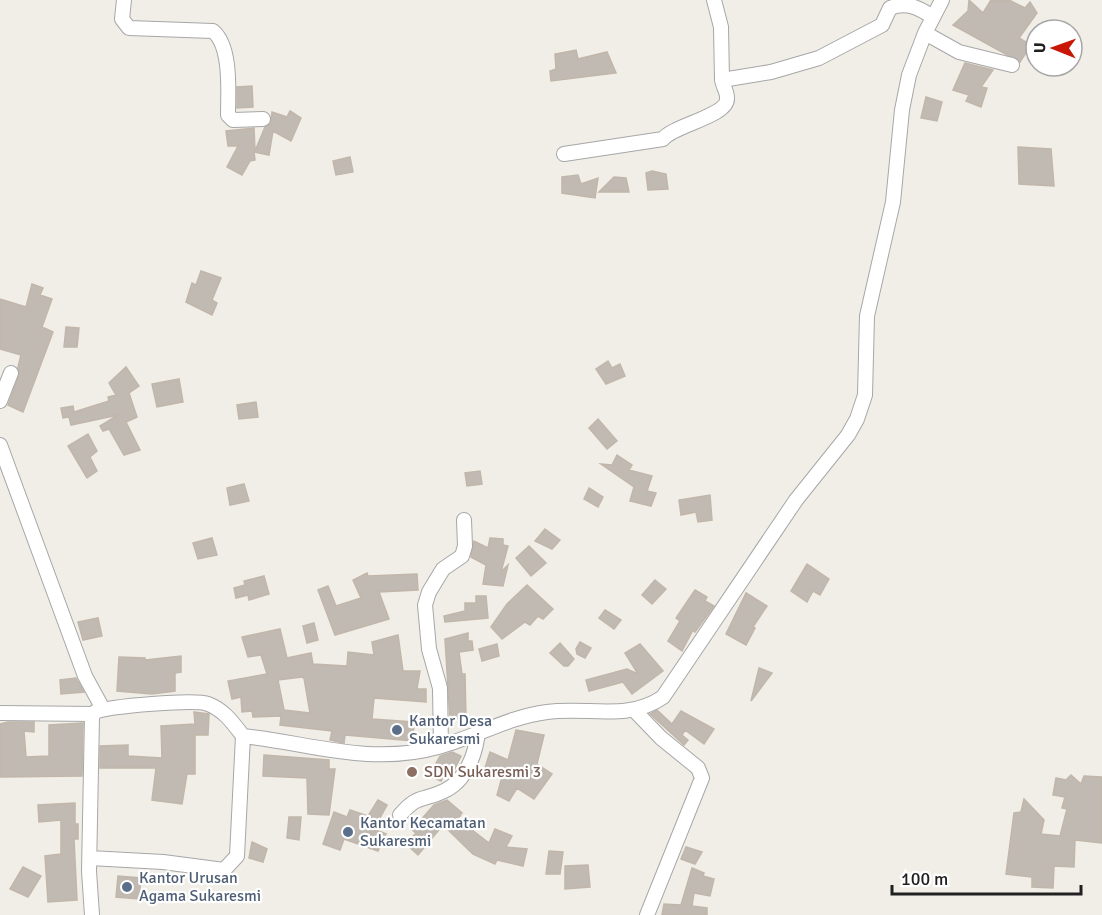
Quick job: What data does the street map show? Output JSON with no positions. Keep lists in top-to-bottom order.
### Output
{
  "places": [
    "Kantor Desa Sukaresmi",
    "SDN Sukaresmi 3",
    "Kantor Kecamatan Sukaresmi",
    "Kantor Urusan Agama Sukaresmi"
  ],
  "scale_bar": "100 m",
  "north": "left"
}
